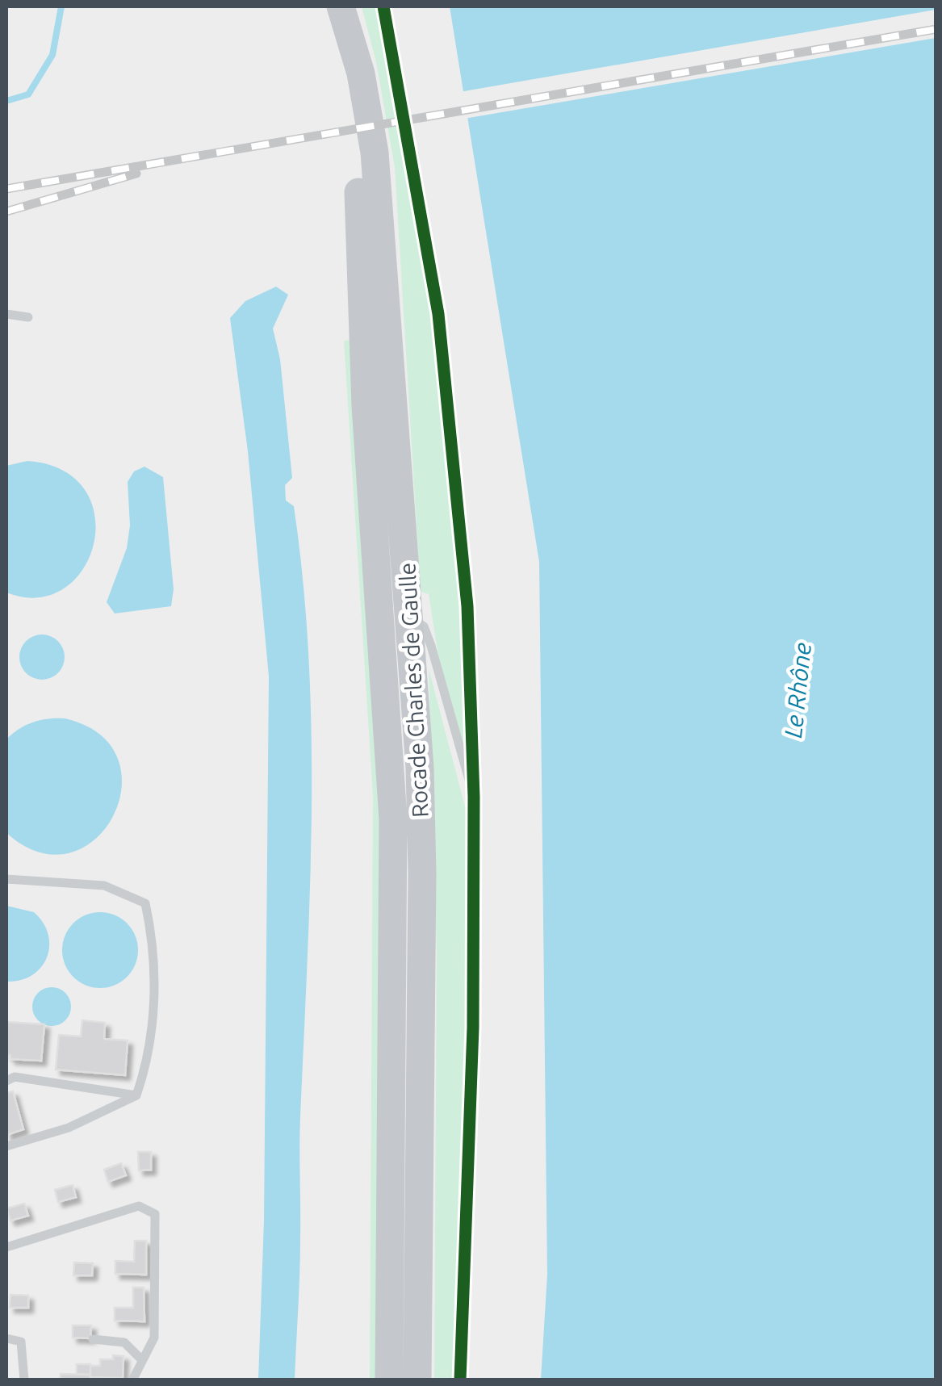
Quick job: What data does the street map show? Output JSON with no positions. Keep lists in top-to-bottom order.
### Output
{
  "streets": {
    "main road": ["Rocade Charles de Gaulle"]
  },
  "water": ["Le Rhône"]
}
